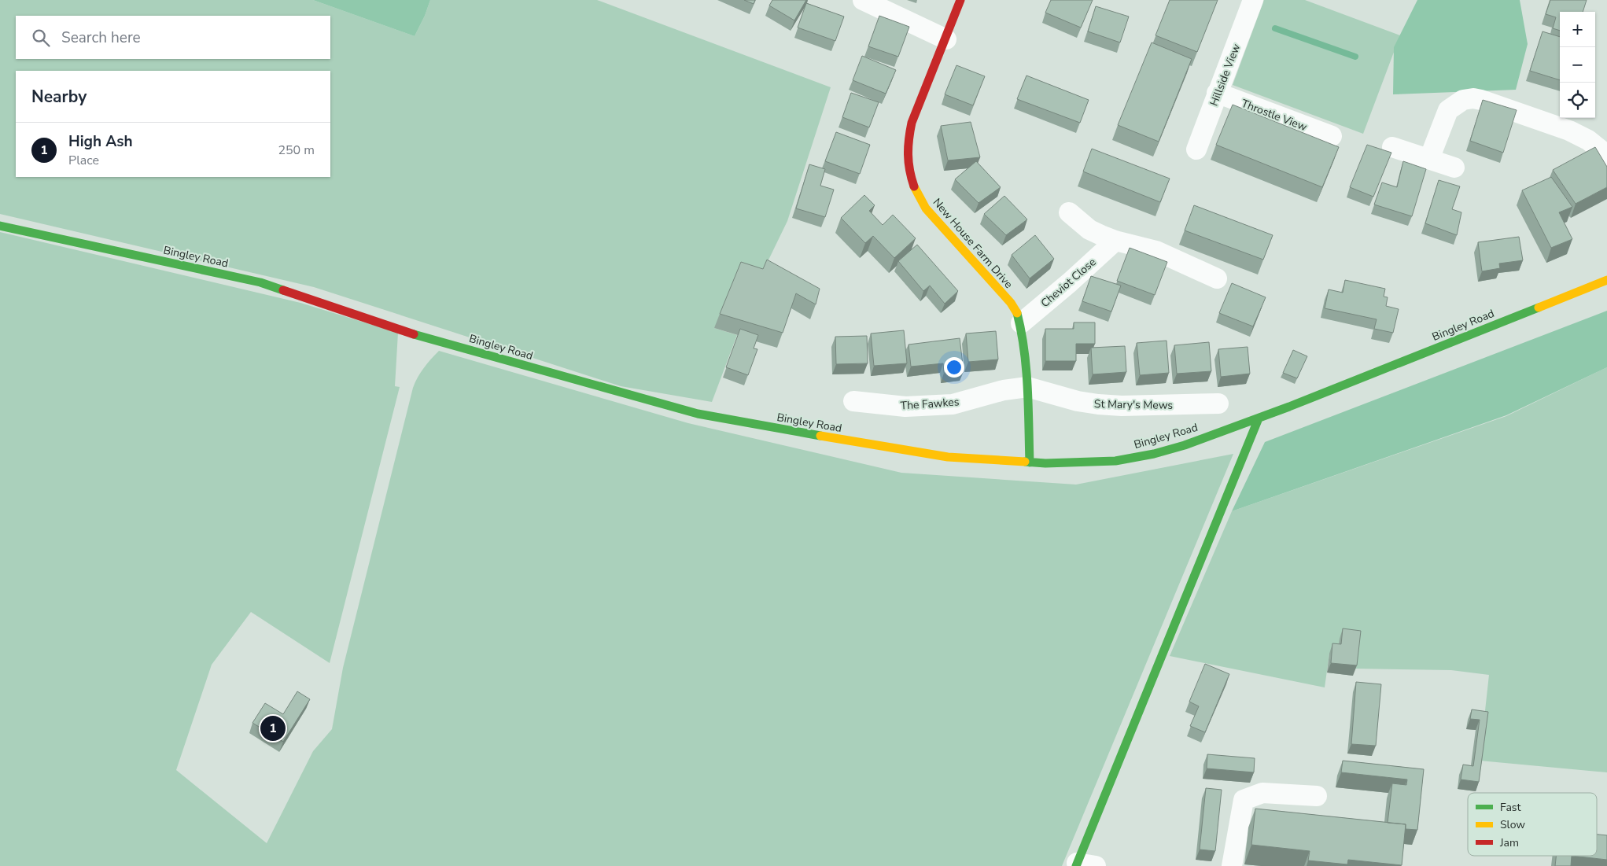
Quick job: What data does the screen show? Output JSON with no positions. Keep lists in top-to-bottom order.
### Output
{
  "streets": {
    "street": [
      "Hillside View",
      "Throstle View",
      "New House Farm Drive",
      "Bingley Road",
      "Cheviot Close",
      "The Fawkes",
      "St Mary's Mews"
    ]
  },
  "crossings": [
    ["Hillside View", "Throstle View"],
    ["New House Farm Drive", "Bingley Road"],
    ["New House Farm Drive", "Cheviot Close"],
    ["New House Farm Drive", "The Fawkes"],
    ["New House Farm Drive", "St Mary's Mews"],
    ["The Fawkes", "St Mary's Mews"]
  ],
  "legend": ["Fast", "Slow", "Jam"],
  "page": {
    "map_buttons": ["+", "−"],
    "search": "Search here",
    "heading": "Nearby",
    "list": [
      {
        "mark": "1",
        "name": "High Ash",
        "note": "Place",
        "value": "250 m"
      }
    ],
    "pins": "1"
  }
}
